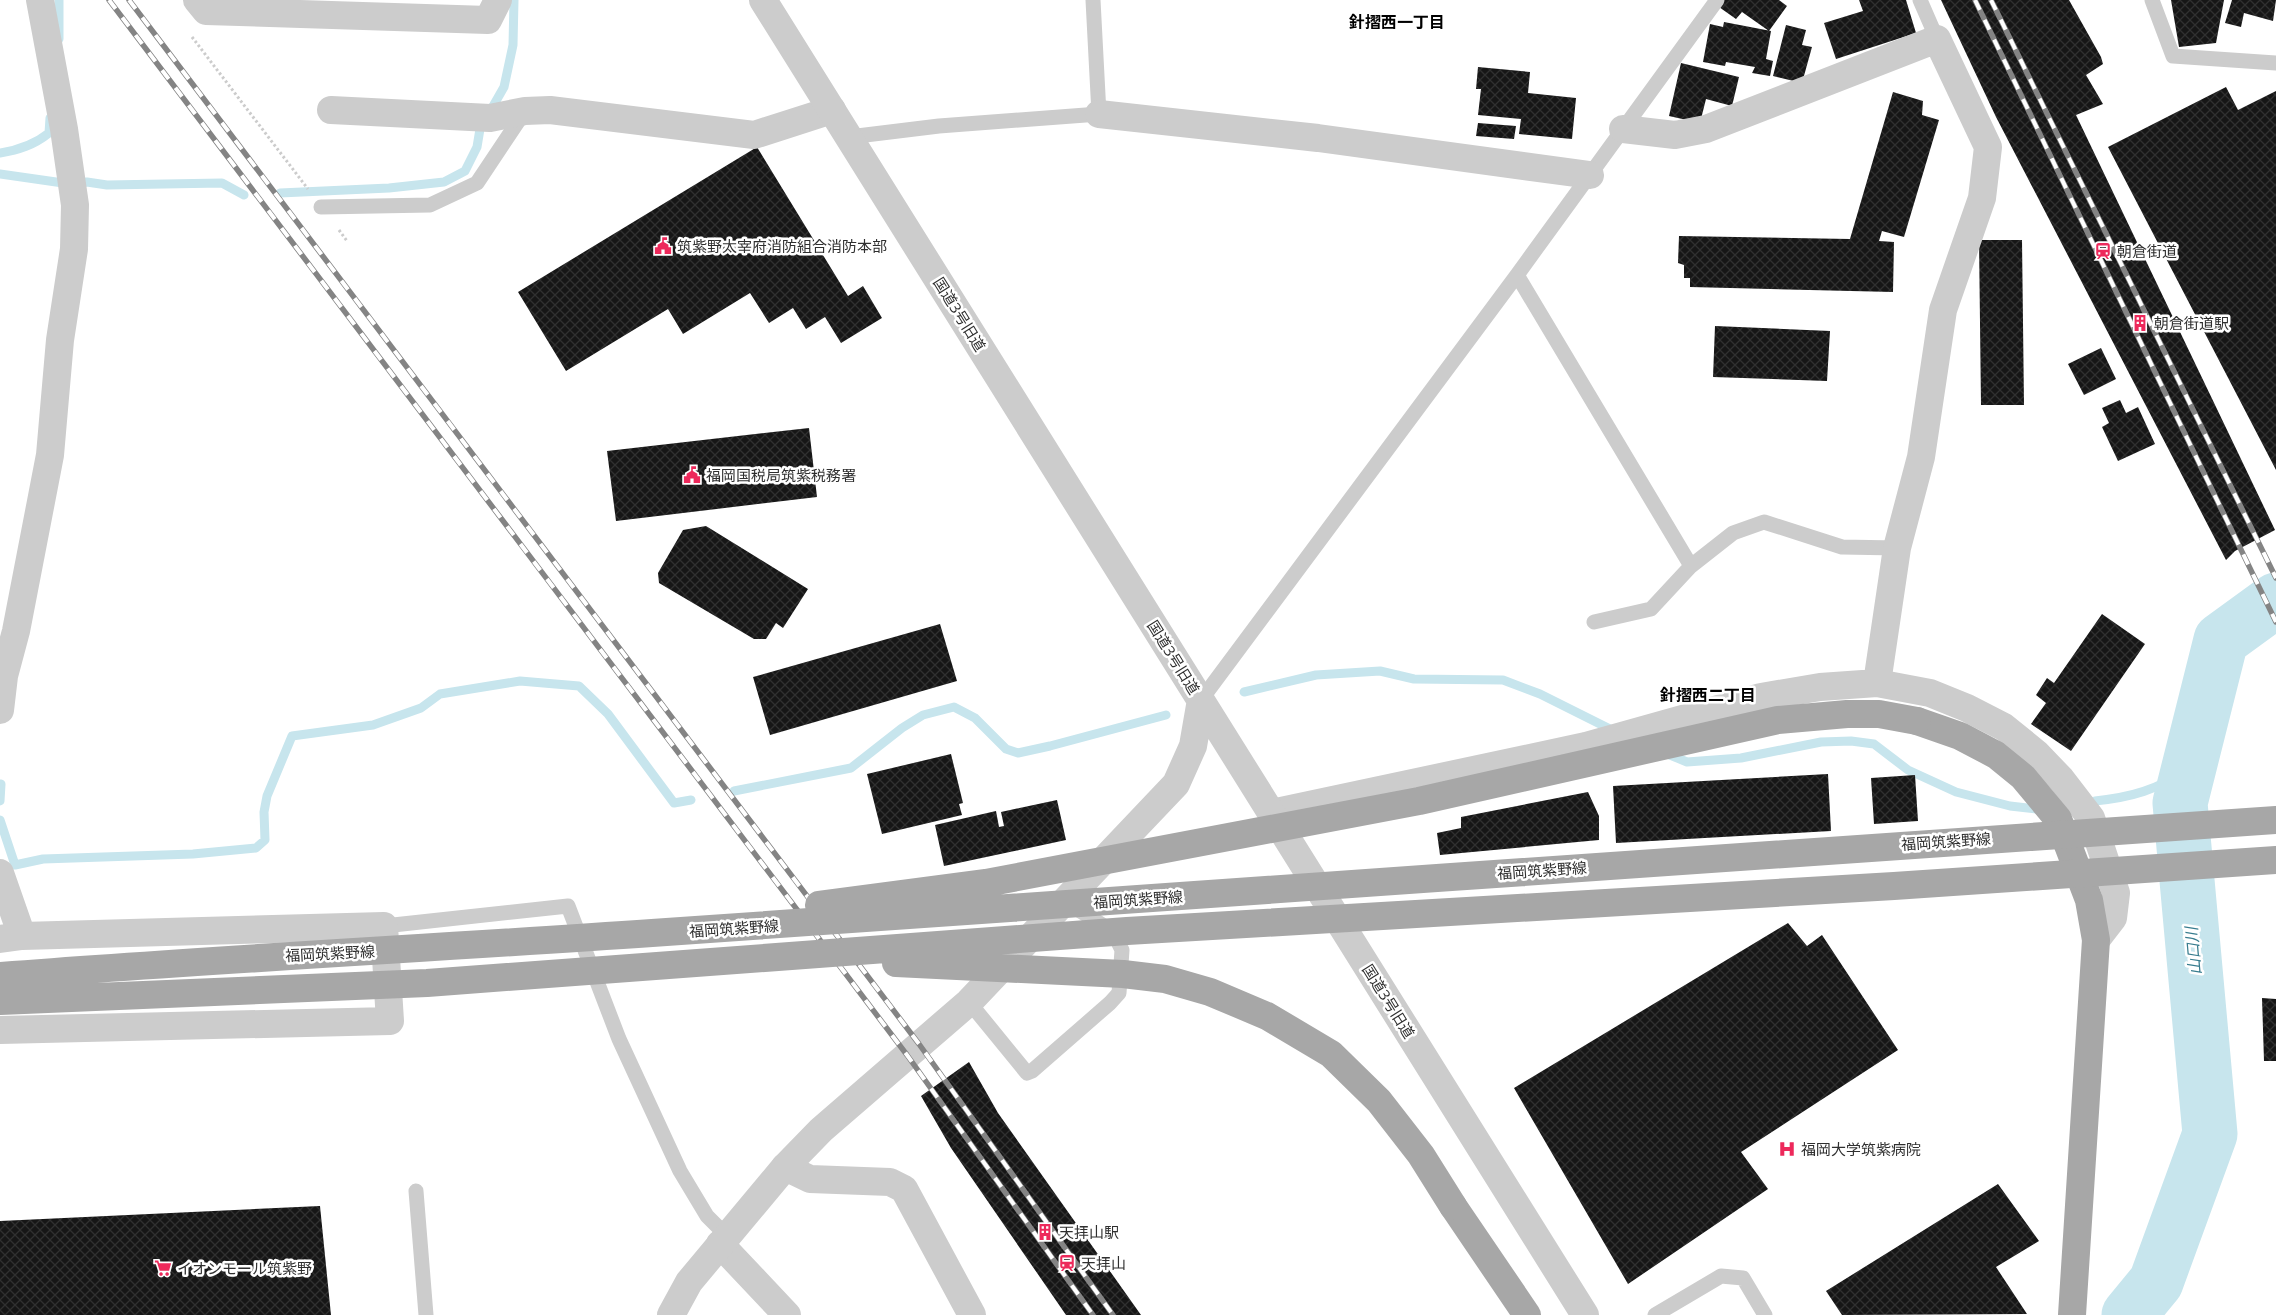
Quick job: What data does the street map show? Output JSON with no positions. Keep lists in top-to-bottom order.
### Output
{
  "streets": {
    "main road": ["福岡筑紫野線"],
    "street": ["国道3号旧道"]
  },
  "districts": ["針摺西一丁目", "針摺西二丁目"],
  "water": ["山口川"],
  "places": {
    "public building": ["筑紫野太宰府消防組合消防本部", "福岡国税局筑紫税務署"],
    "station": ["朝倉街道", "天拝山"],
    "building": ["朝倉街道駅", "天拝山駅"],
    "hospital": ["福岡大学筑紫病院"],
    "supermarket": ["イオンモール筑紫野"]
  }
}
